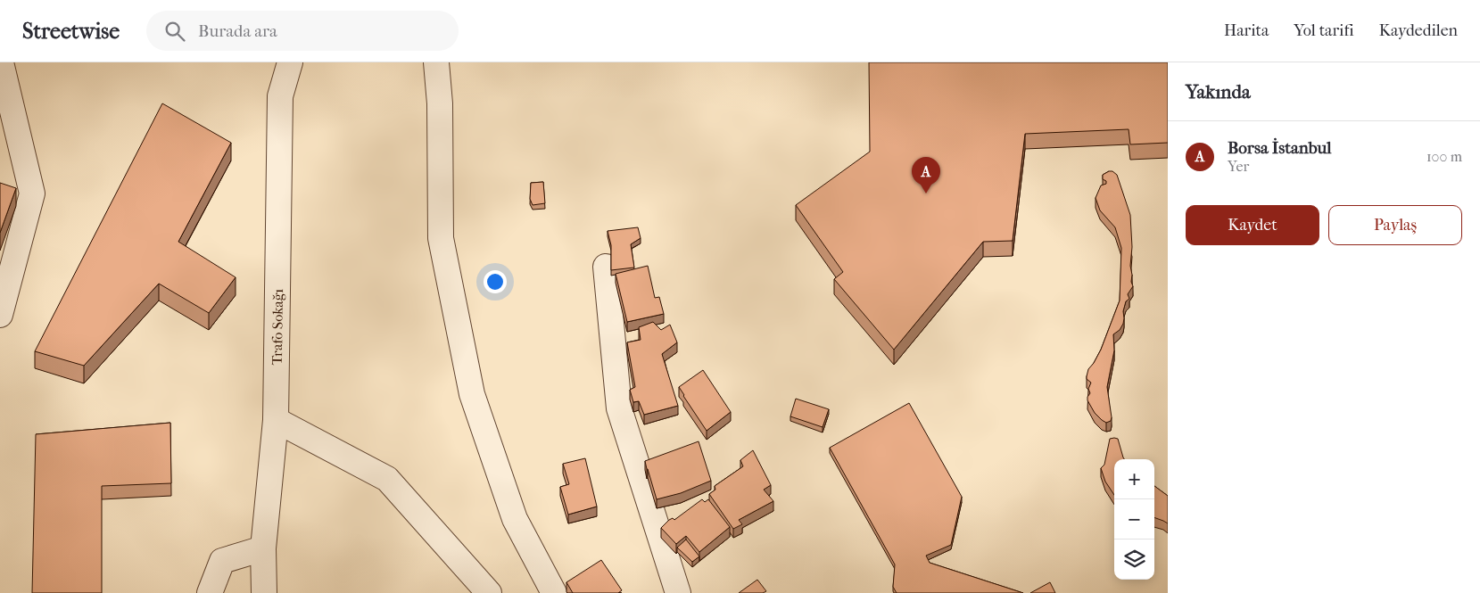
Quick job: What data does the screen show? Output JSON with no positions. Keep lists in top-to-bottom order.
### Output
{
  "streets": {
    "street": ["Trafo Sokağı"]
  },
  "page": {
    "header": "Streetwise",
    "search": "Burada ara",
    "nav": ["Harita", "Yol tarifi", "Kaydedilen"],
    "heading": "Yakında",
    "list": [
      {
        "mark": "A",
        "name": "Borsa İstanbul",
        "note": "Yer",
        "value": "100 m"
      }
    ],
    "pins": "A",
    "buttons": ["Kaydet", "Paylaş"],
    "map_buttons": ["+", "−"]
  }
}
